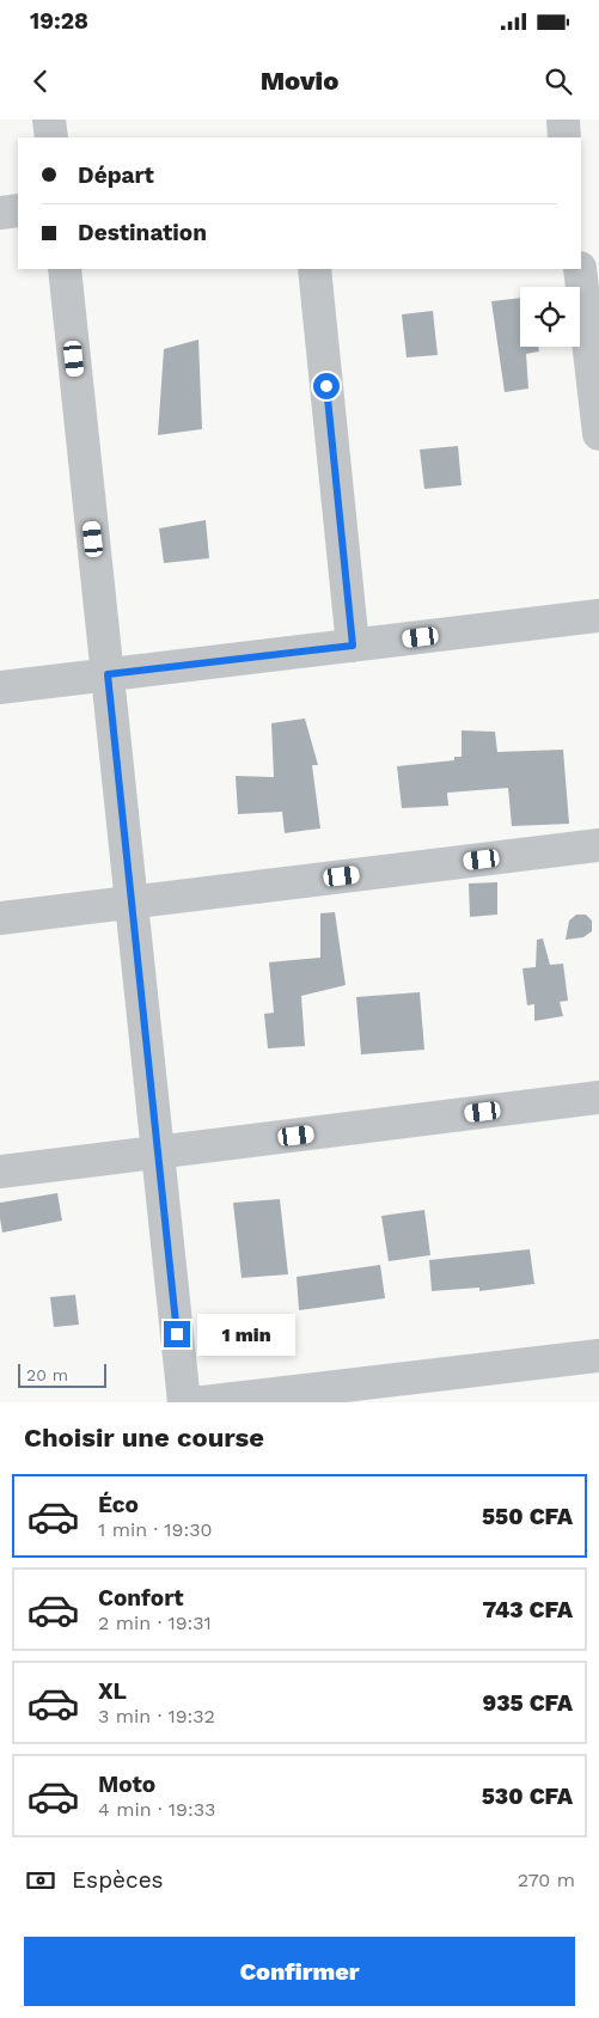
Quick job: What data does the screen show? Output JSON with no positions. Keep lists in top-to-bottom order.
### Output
{
  "scale_bar": "20 m",
  "page": {
    "status": "19:28",
    "header": "Movio",
    "banner": ["Départ", "Destination"],
    "bubble": "1 min",
    "scale": "20 m",
    "heading": "Choisir une course",
    "list": [
      {
        "name": "Éco",
        "note": "1 min · 19:30",
        "value": "550 CFA"
      },
      {
        "name": "Confort",
        "note": "2 min · 19:31",
        "value": "743 CFA"
      },
      {
        "name": "XL",
        "note": "3 min · 19:32",
        "value": "935 CFA"
      },
      {
        "name": "Moto",
        "note": "4 min · 19:33",
        "value": "530 CFA"
      }
    ],
    "pay": ["Espèces", "270 m"],
    "buttons": "Confirmer"
  }
}
